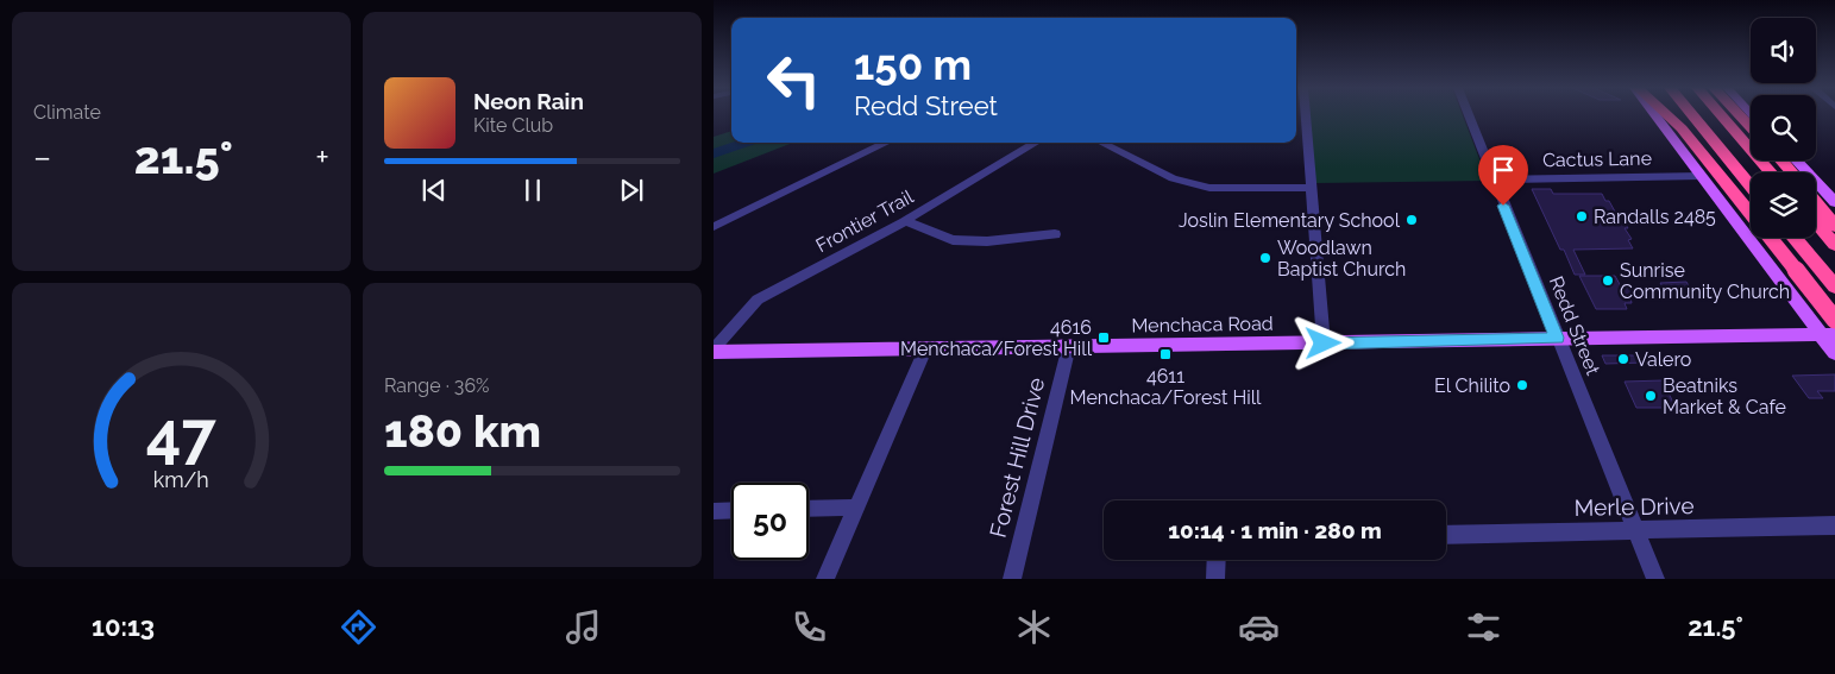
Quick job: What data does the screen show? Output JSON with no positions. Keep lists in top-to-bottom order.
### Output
{
  "streets": {
    "main road": ["Menchaca Road"],
    "street": [
      "Cactus Lane",
      "Frontier Trail",
      "Redd Street",
      "Forest Hill Drive",
      "Merle Drive"
    ]
  },
  "crossings": [
    ["Cactus Lane", "Redd Street"],
    ["Frontier Trail", "Menchaca Road"],
    ["Menchaca Road", "Redd Street"],
    ["Menchaca Road", "Forest Hill Drive"],
    ["Redd Street", "Merle Drive"]
  ],
  "places": {
    "other": [
      "Randalls 2485",
      "Joslin Elementary School",
      "Woodlawn Baptist Church",
      "Sunrise Community Church",
      "Valero",
      "El Chilito",
      "Beatniks Market & Cafe"
    ],
    "transit": ["4616 Menchaca/Forest Hill", "4611 Menchaca/Forest Hill"]
  },
  "page": {
    "tile": [
      "Climate",
      ["Range · 36%", "180 km"]
    ],
    "turn": ["150 m", "Redd Street"],
    "song": ["Neon Rain", "Kite Club"],
    "heat": ["−", "21.5°", "+"],
    "limit": "50",
    "trip": "10:14 · 1 min · 280 m",
    "tabs": ["10:13", "21.5°"],
    "gauge": ["47", "km/h"]
  }
}
